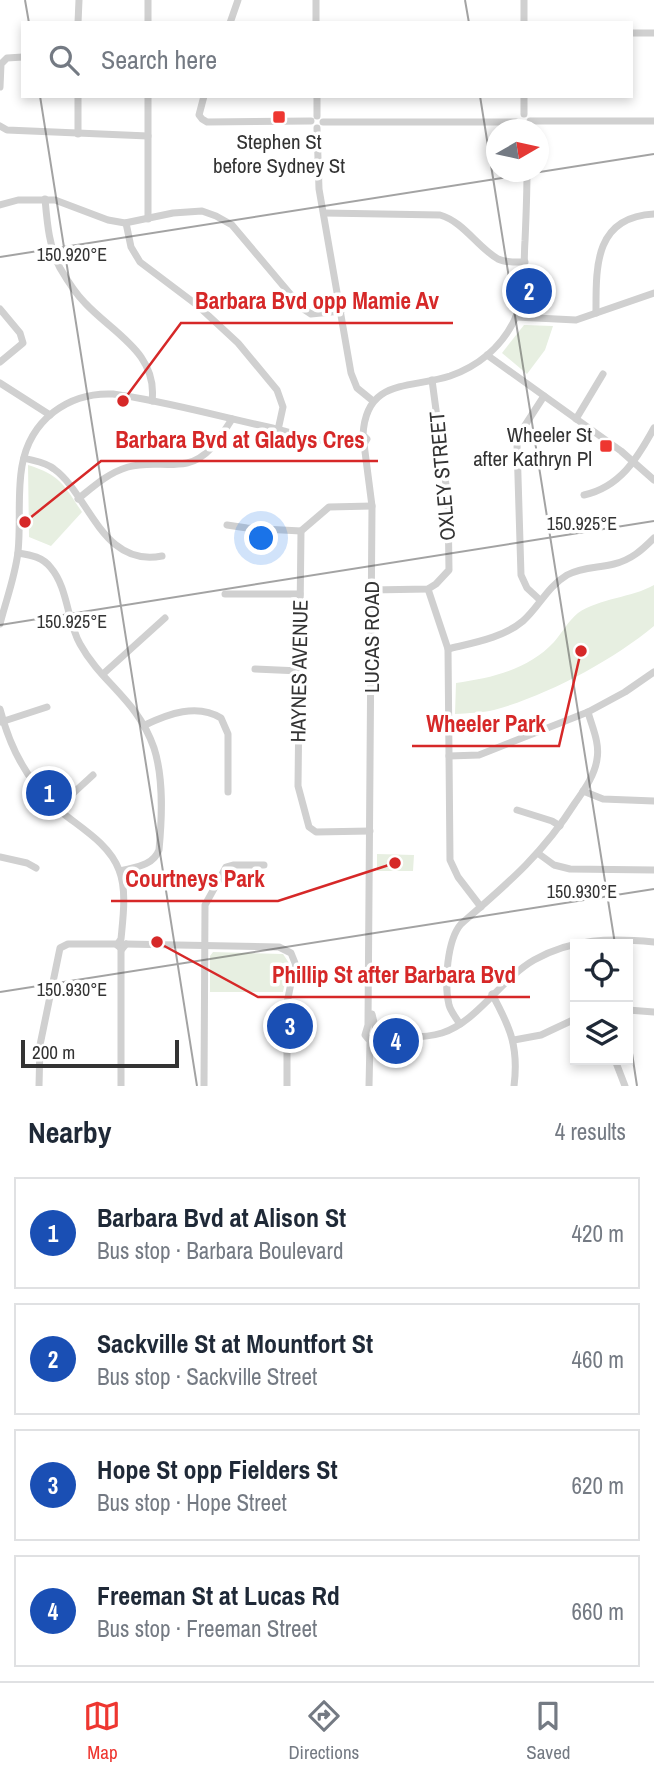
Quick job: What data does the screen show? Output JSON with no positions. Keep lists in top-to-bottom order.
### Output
{
  "streets": {
    "street": ["OXLEY STREET", "LUCAS ROAD", "HAYNES AVENUE"]
  },
  "crossings": [
    ["LUCAS ROAD", "HAYNES AVENUE"]
  ],
  "places": {
    "transit": ["Stephen St before Sydney St", "Wheeler St after Kathryn Pl"],
    "other": [
      "Barbara Bvd opp Mamie Av",
      "Barbara Bvd at Gladys Cres",
      "Wheeler Park",
      "Courtneys Park",
      "Phillip St after Barbara Bvd"
    ]
  },
  "scale_bar": "200 m",
  "north": "right",
  "page": {
    "search": "Search here",
    "pins": [
      "2",
      "1",
      "3",
      "4"
    ],
    "scale": "200 m",
    "heading": ["Nearby", "4 results"],
    "list": [
      {
        "mark": "1",
        "name": "Barbara Bvd at Alison St",
        "note": "Bus stop · Barbara Boulevard",
        "value": "420 m"
      },
      {
        "mark": "2",
        "name": "Sackville St at Mountfort St",
        "note": "Bus stop · Sackville Street",
        "value": "460 m"
      },
      {
        "mark": "3",
        "name": "Hope St opp Fielders St",
        "note": "Bus stop · Hope Street",
        "value": "620 m"
      },
      {
        "mark": "4",
        "name": "Freeman St at Lucas Rd",
        "note": "Bus stop · Freeman Street",
        "value": "660 m"
      }
    ],
    "nav": ["Map", "Directions", "Saved"]
  },
  "coordinates": ["150.920°E", "150.925°E", "150.930°E"]
}
